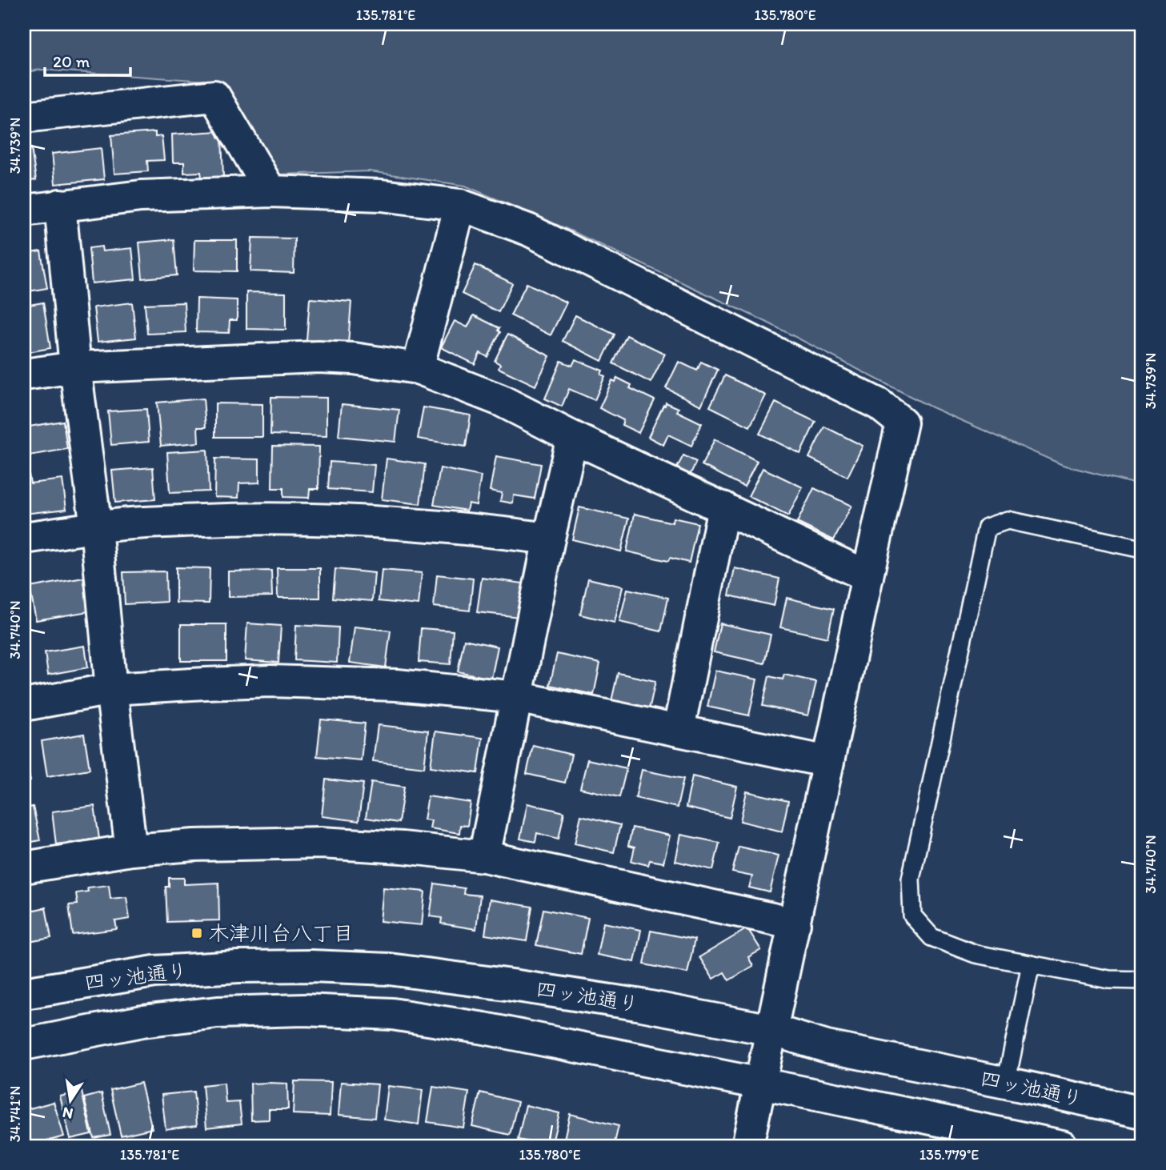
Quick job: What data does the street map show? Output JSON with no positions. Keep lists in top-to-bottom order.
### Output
{
  "streets": {
    "street": ["四ッ池通り"]
  },
  "places": {
    "transit": ["木津川台八丁目"]
  },
  "scale_bar": "20 m",
  "north": "bottom",
  "coordinates": [
    "135.781°E",
    "135.780°E",
    "34.739°N",
    "34.740°N",
    "34.741°N",
    "135.779°E"
  ]
}
